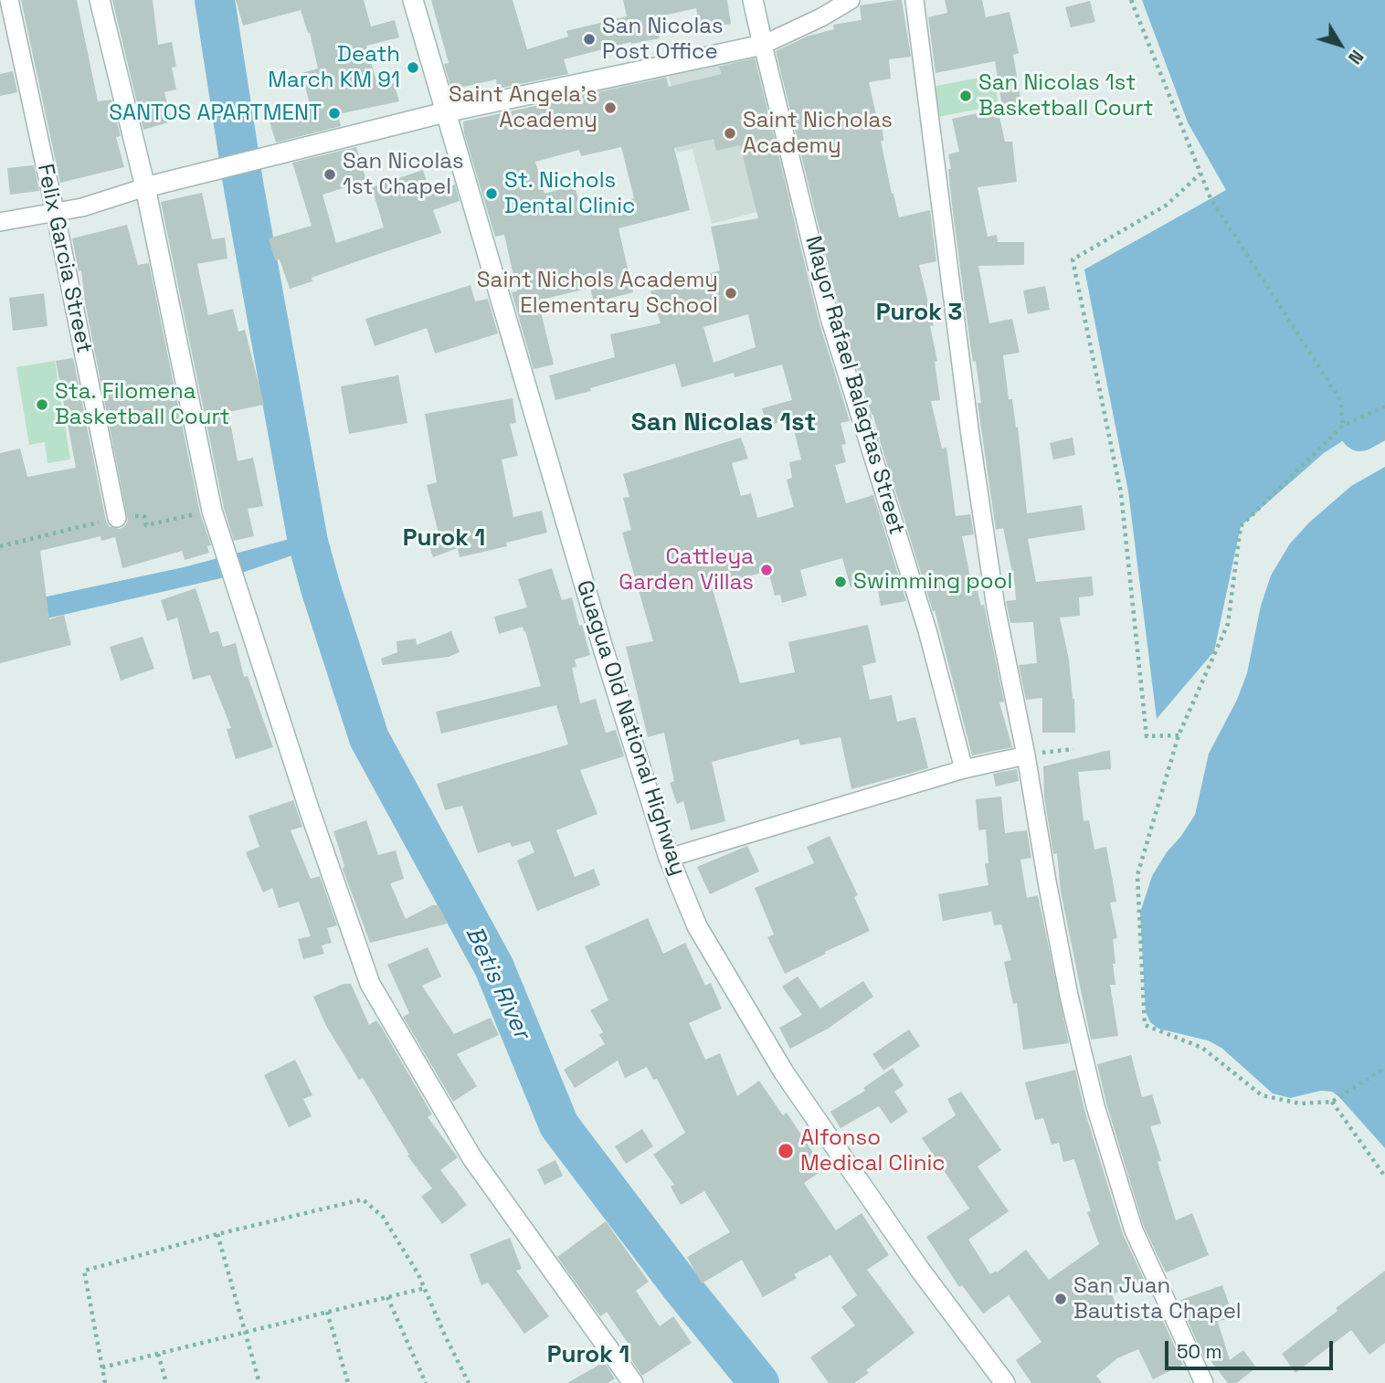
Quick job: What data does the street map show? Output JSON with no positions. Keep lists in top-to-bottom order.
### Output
{
  "streets": {
    "street": ["Felix Garcia Street", "Mayor Rafael Balagtas Street", "Guagua Old National Highway"]
  },
  "districts": [
    "Purok 3",
    "San Nicolas 1st",
    "Purok 1",
    "Purok 1"
  ],
  "water": ["Betis River"],
  "places": [
    "San Nicolas Post Office",
    "Death March KM 91",
    "San Nicolas 1st Basketball Court",
    "Saint Angela's Academy",
    "SANTOS APARTMENT",
    "Saint Nicholas Academy",
    "San Nicolas 1st Chapel",
    "St. Nichols Dental Clinic",
    "Saint Nichols Academy Elementary School",
    "Sta. Filomena Basketball Court",
    "Cattleya Garden Villas",
    "Swimming pool",
    "Alfonso Medical Clinic",
    "San Juan Bautista Chapel"
  ],
  "scale_bar": "50 m",
  "north": "bottom right"
}
